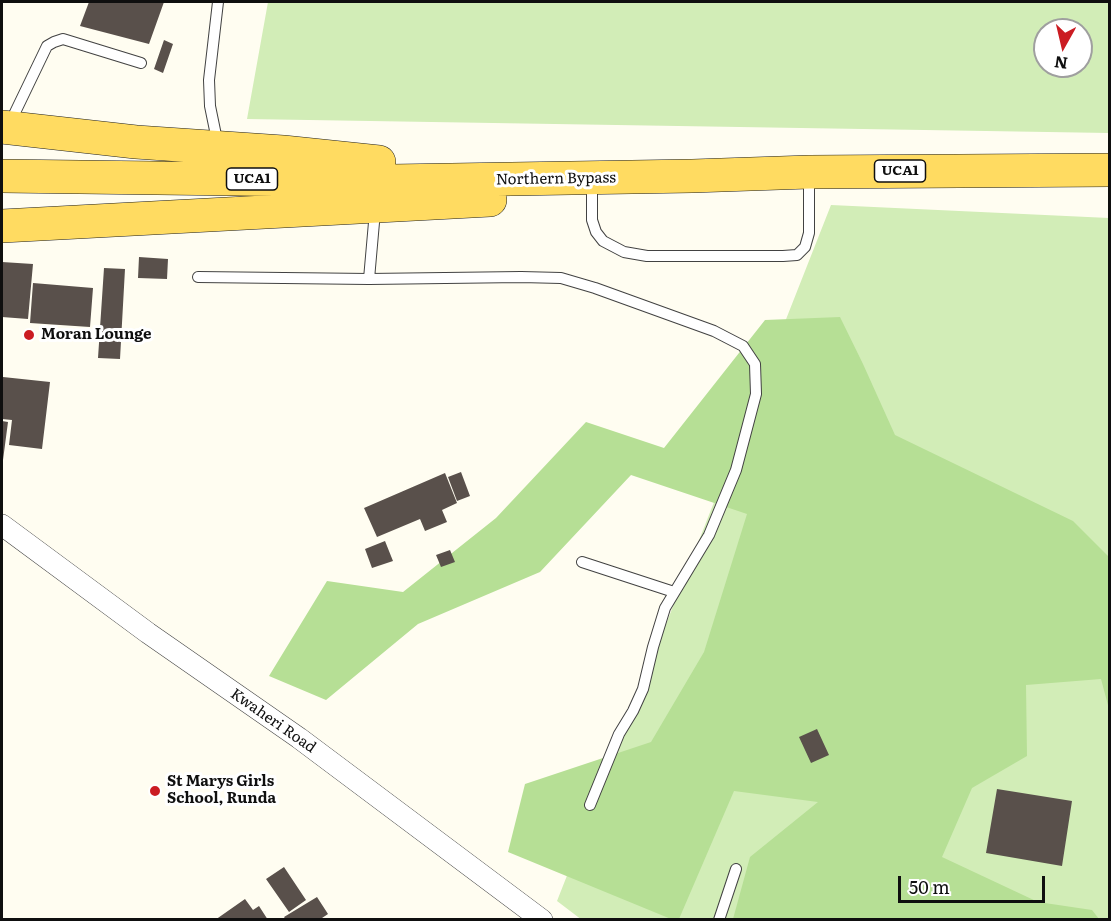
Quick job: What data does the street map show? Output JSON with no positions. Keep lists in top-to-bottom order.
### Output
{
  "streets": {
    "main road": ["UCA1", "Northern Bypass"],
    "street": ["Kwaheri Road"]
  },
  "places": ["Moran Lounge", "St Marys Girls School, Runda"],
  "scale_bar": "50 m",
  "north": "bottom"
}
